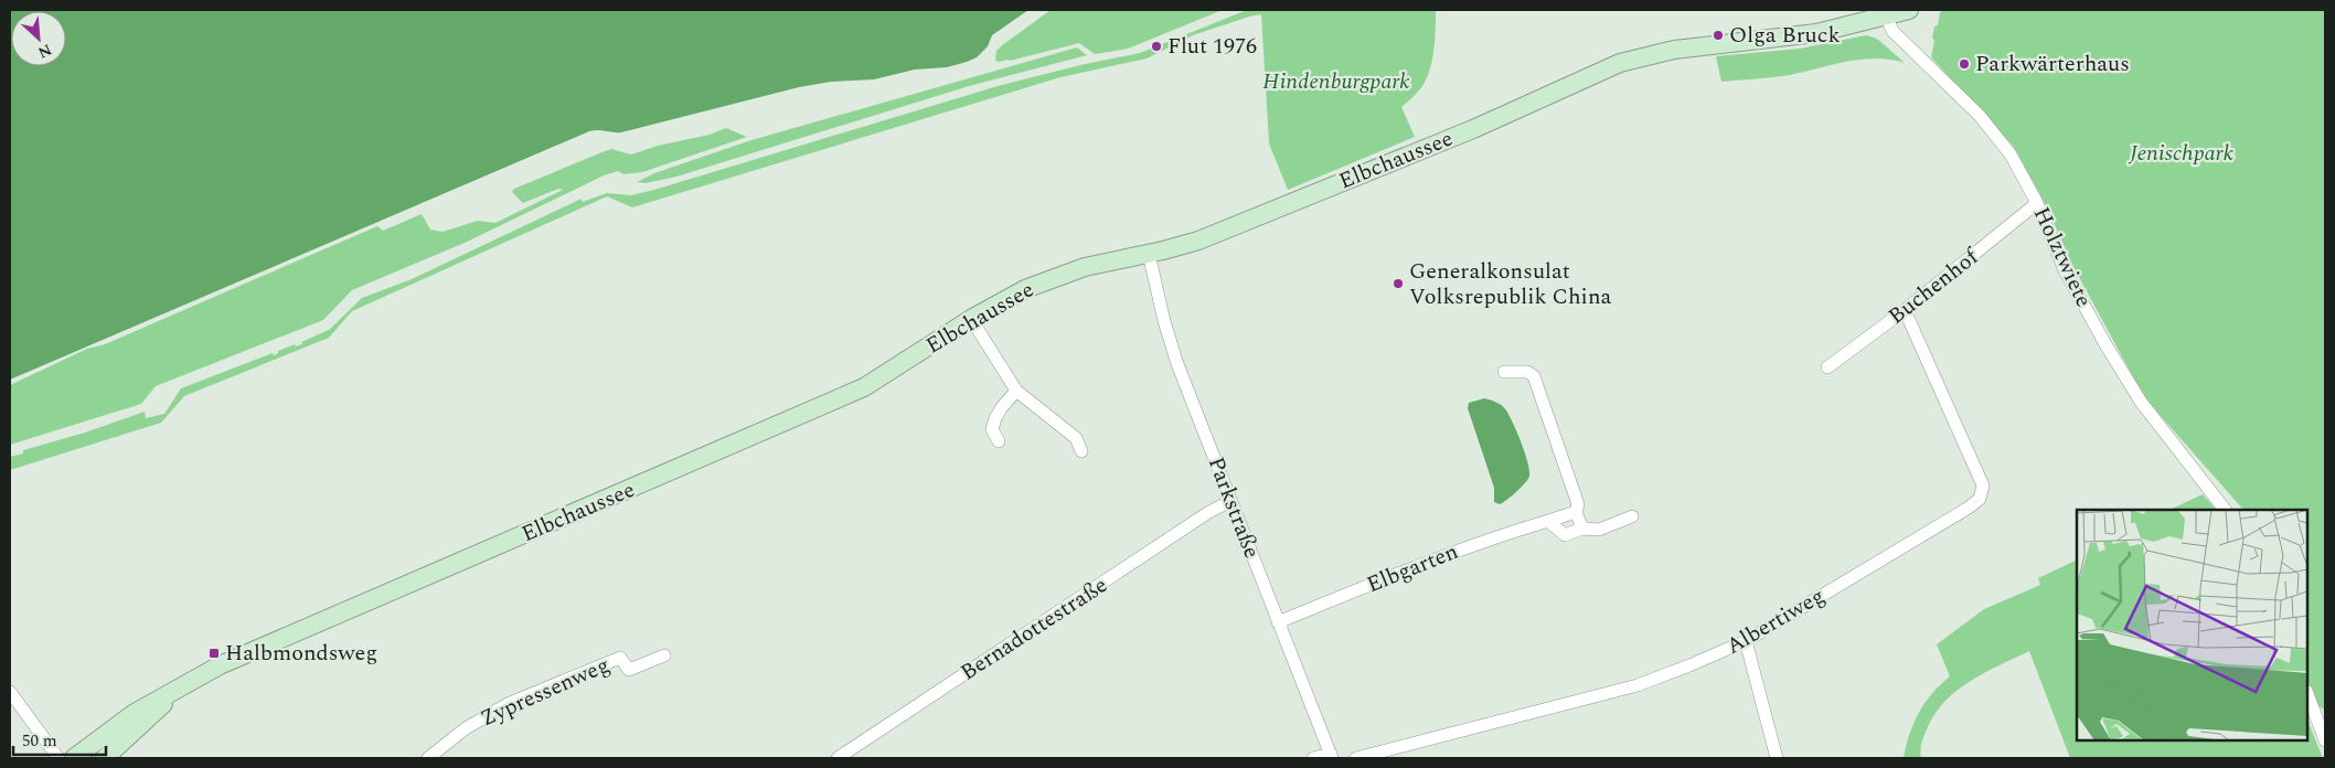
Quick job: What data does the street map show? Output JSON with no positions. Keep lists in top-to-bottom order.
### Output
{
  "streets": {
    "main road": ["Elbchaussee"],
    "street": [
      "Holztwiete",
      "Buchenhof",
      "Parkstraße",
      "Elbgarten",
      "Albertiweg",
      "Bernadottestraße",
      "Zypressenweg"
    ]
  },
  "crossings": [
    ["Elbchaussee", "Holztwiete"],
    ["Elbchaussee", "Parkstraße"],
    ["Holztwiete", "Buchenhof"],
    ["Buchenhof", "Albertiweg"],
    ["Parkstraße", "Elbgarten"],
    ["Parkstraße", "Bernadottestraße"]
  ],
  "parks": ["Hindenburgpark", "Jenischpark"],
  "places": {
    "other": [
      "Olga Bruck",
      "Flut 1976",
      "Parkwärterhaus",
      "Generalkonsulat Volksrepublik China"
    ],
    "transit": ["Halbmondsweg"]
  },
  "scale_bar": "50 m",
  "north": "bottom right"
}
